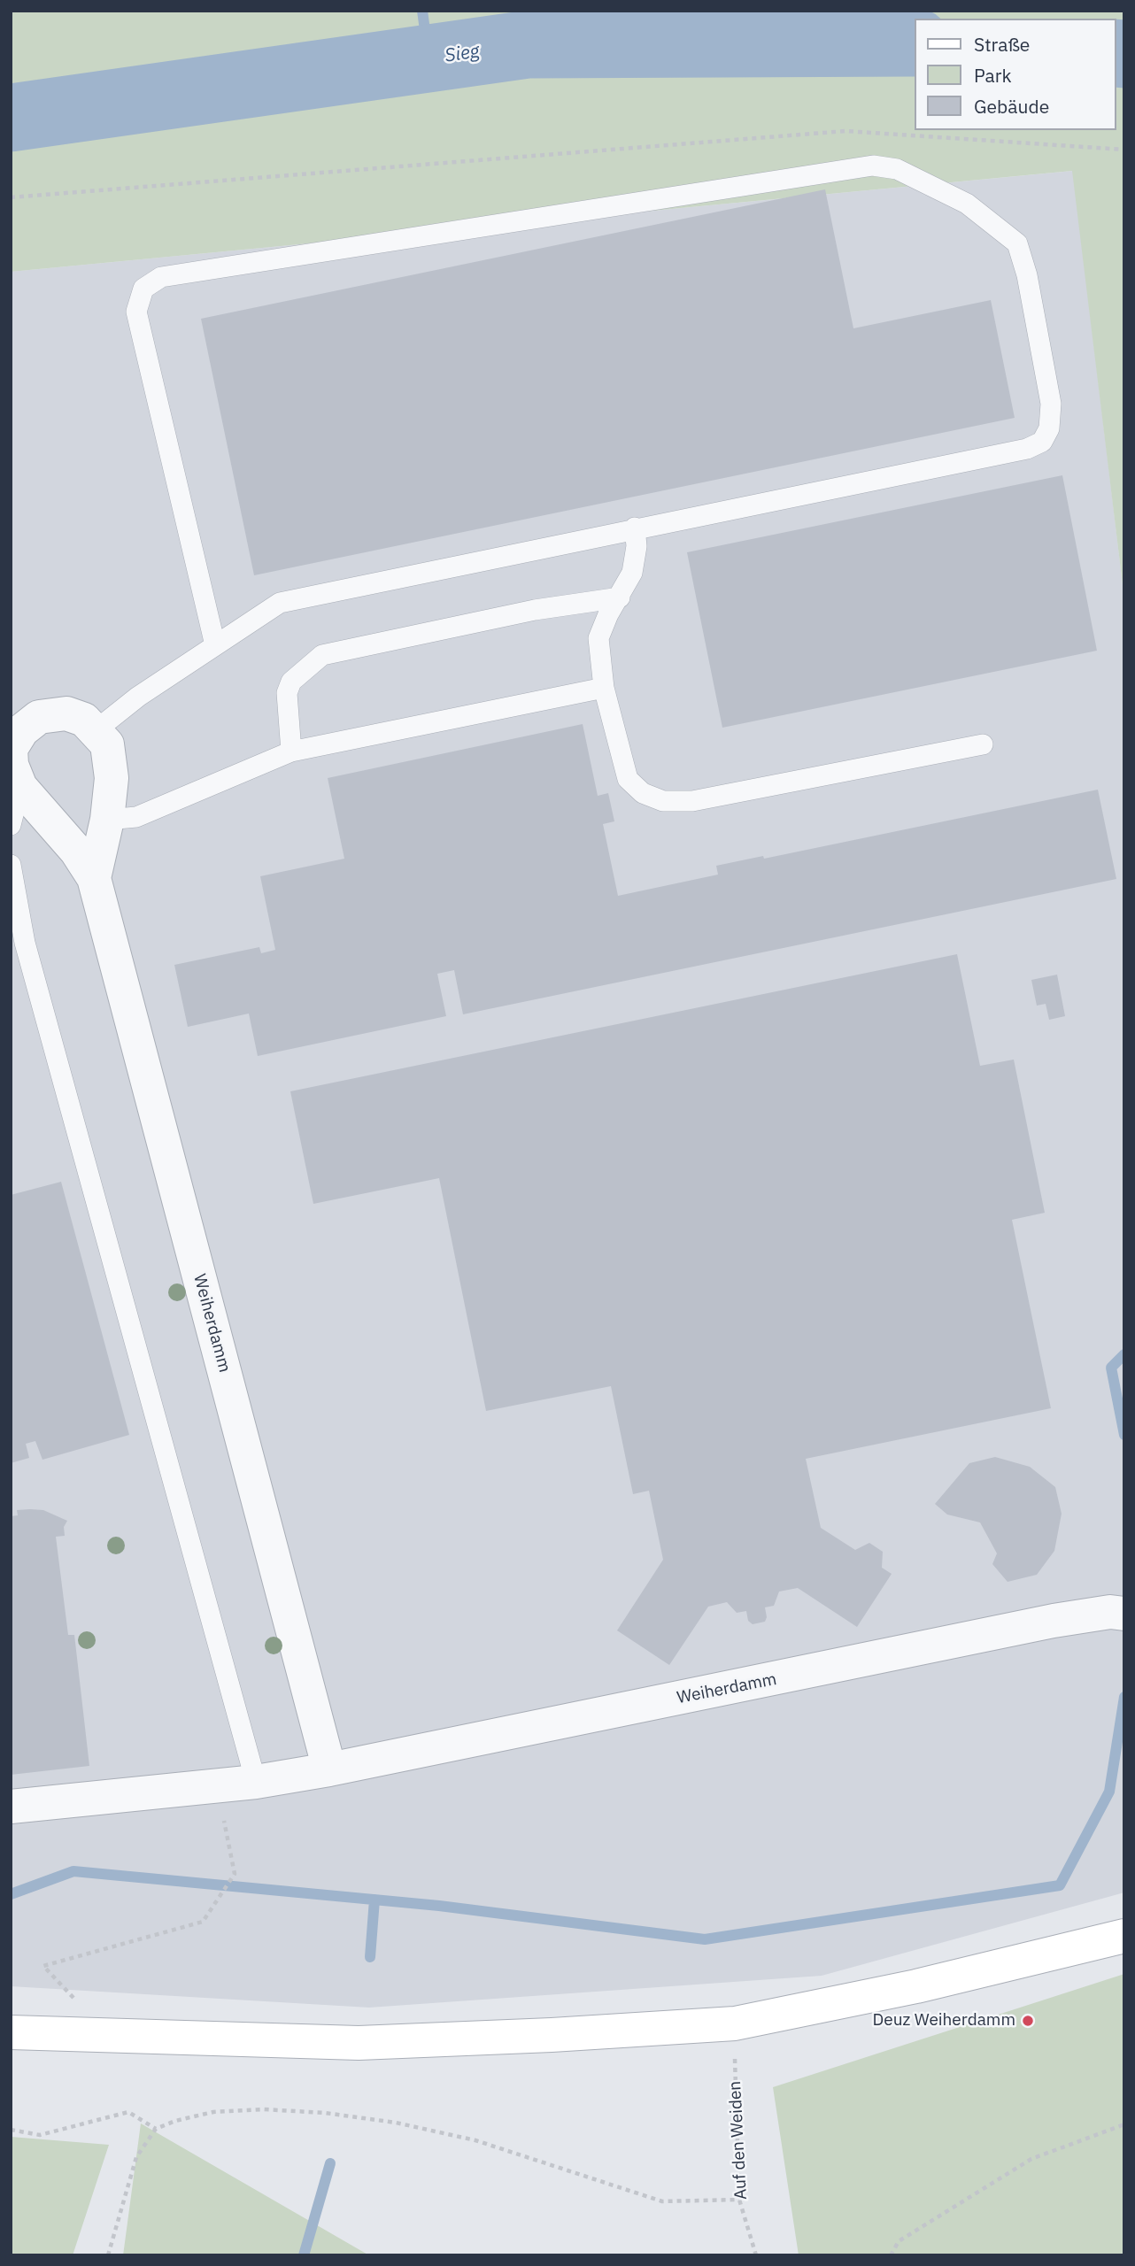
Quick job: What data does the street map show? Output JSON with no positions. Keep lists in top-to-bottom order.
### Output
{
  "streets": {
    "street": ["Weiherdamm"],
    "path": ["Auf den Weiden"]
  },
  "water": ["Sieg"],
  "places": ["Deuz Weiherdamm"],
  "legend": ["Straße", "Park", "Gebäude"]
}
